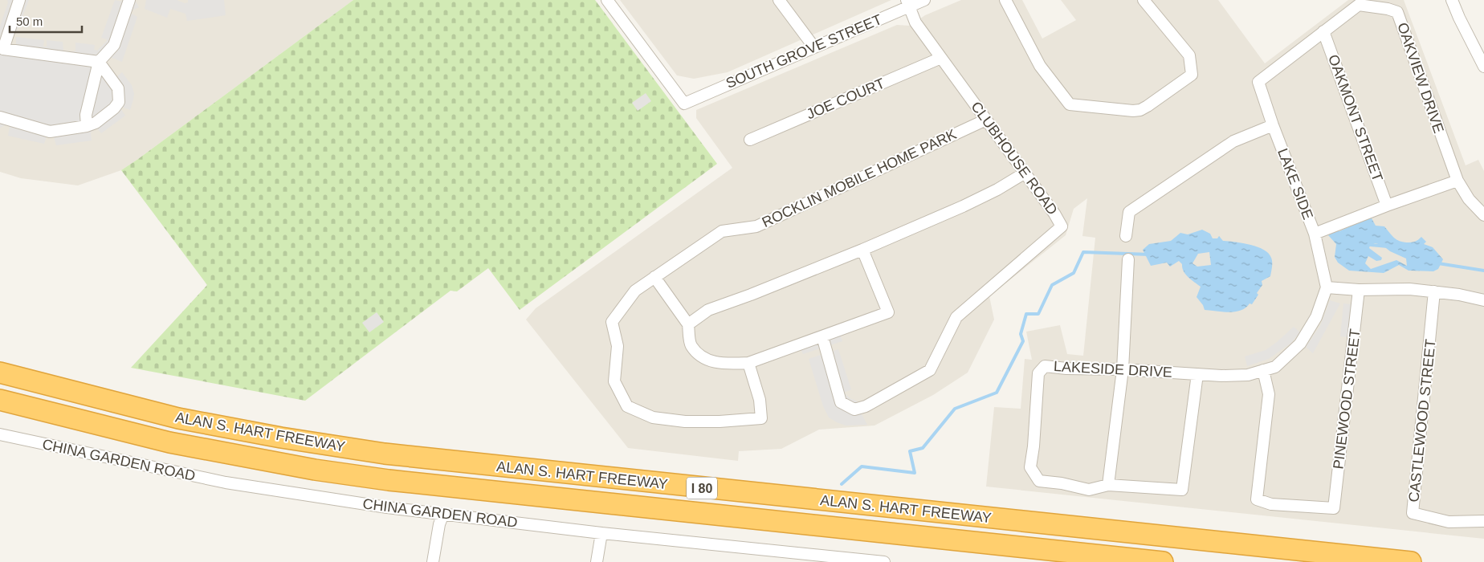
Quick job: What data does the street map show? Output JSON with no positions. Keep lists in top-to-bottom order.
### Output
{
  "streets": {
    "highway": ["ALAN S. HART FREEWAY", "I 80"],
    "street": [
      "SOUTH GROVE STREET",
      "OAKVIEW DRIVE",
      "JOE COURT",
      "OAKMONT STREET",
      "CLUBHOUSE ROAD",
      "ROCKLIN MOBILE HOME PARK",
      "LAKE SIDE",
      "LAKESIDE DRIVE",
      "PINEWOOD STREET",
      "CASTLEWOOD STREET",
      "CHINA GARDEN ROAD"
    ]
  },
  "crossings": [
    ["SOUTH GROVE STREET", "CLUBHOUSE ROAD"],
    ["OAKVIEW DRIVE", "OAKMONT STREET"],
    ["OAKVIEW DRIVE", "LAKE SIDE"],
    ["JOE COURT", "CLUBHOUSE ROAD"],
    ["CLUBHOUSE ROAD", "ROCKLIN MOBILE HOME PARK"],
    ["LAKE SIDE", "LAKESIDE DRIVE"],
    ["LAKESIDE DRIVE", "PINEWOOD STREET"]
  ],
  "scale_bar": "50 m"
}
